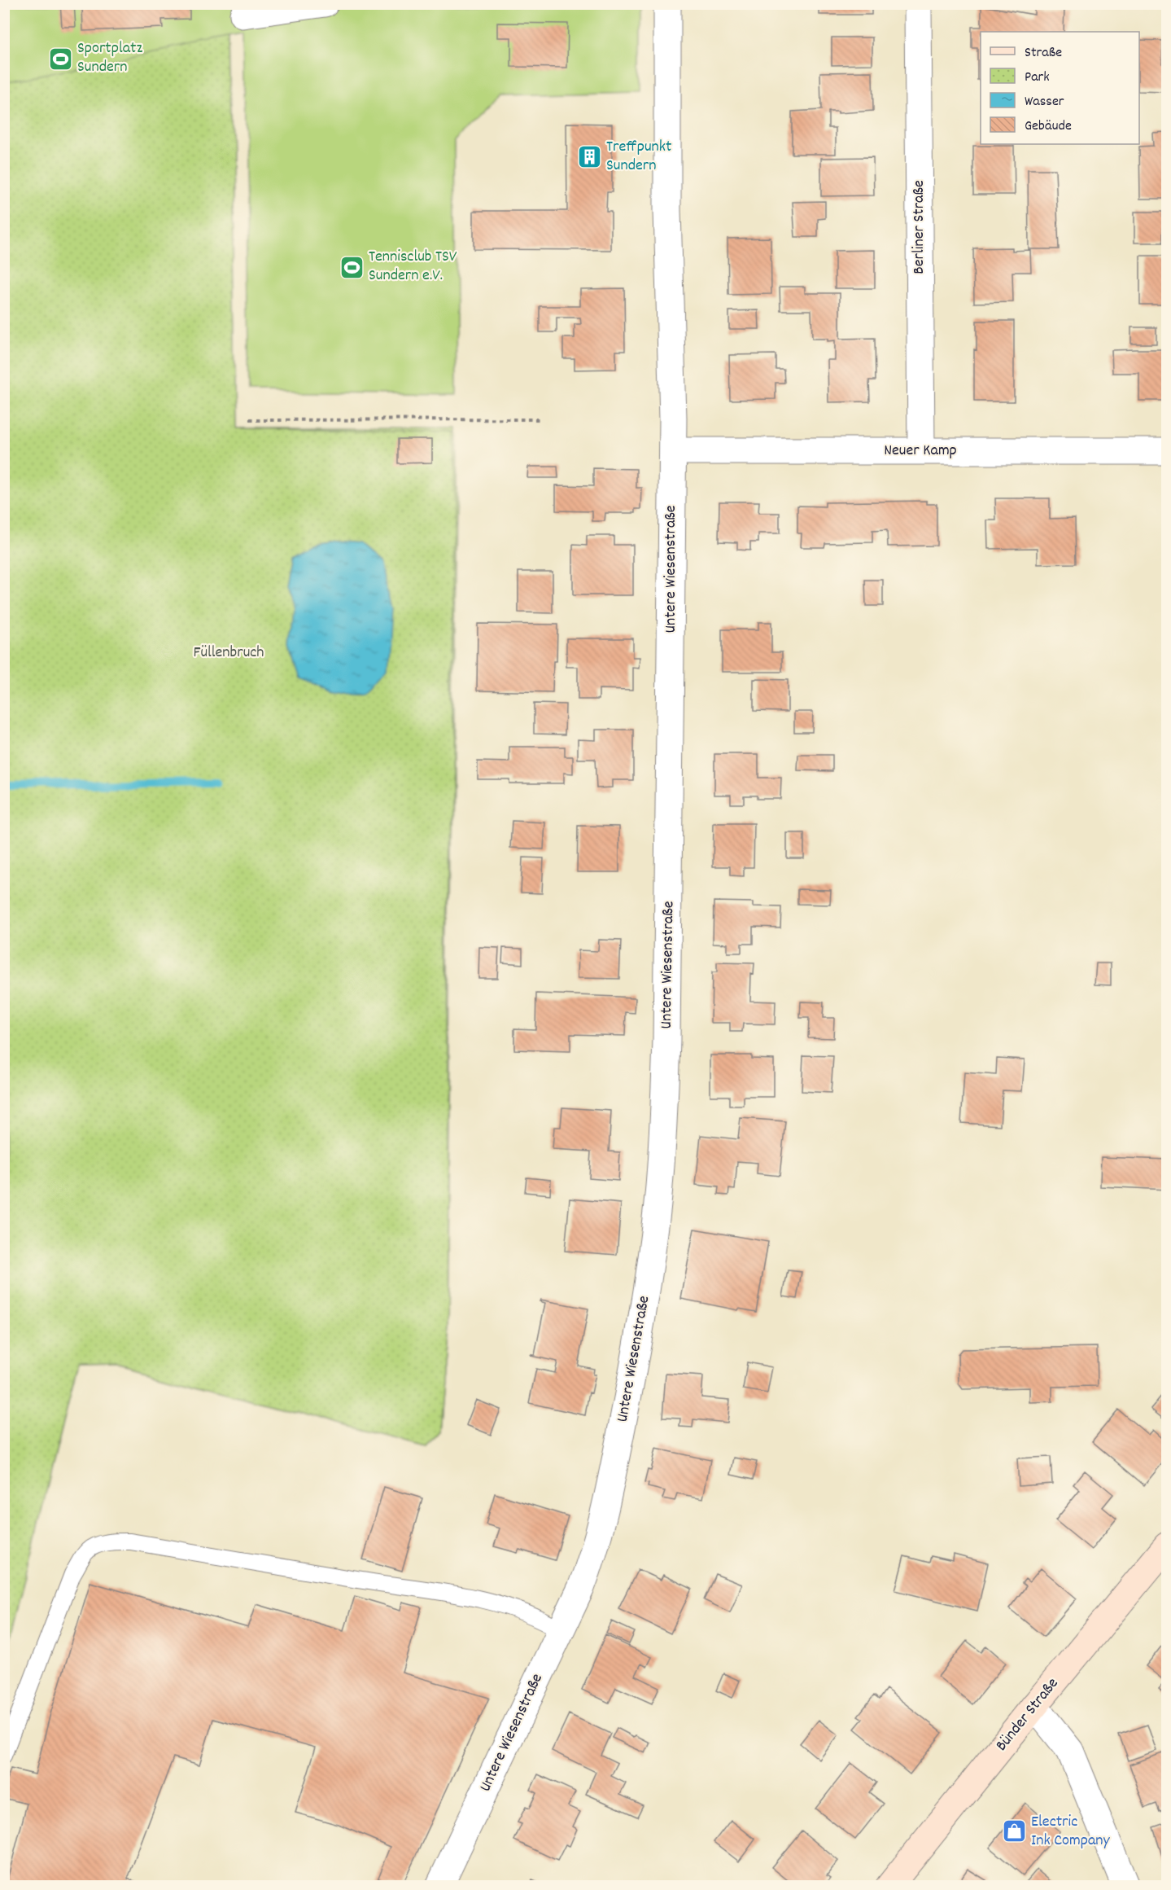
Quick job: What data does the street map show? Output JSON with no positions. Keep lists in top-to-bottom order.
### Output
{
  "streets": {
    "main road": ["Bünder Straße"],
    "street": ["Berliner Straße", "Neuer Kamp", "Untere Wiesenstraße"]
  },
  "crossings": [
    ["Berliner Straße", "Neuer Kamp"],
    ["Neuer Kamp", "Untere Wiesenstraße"]
  ],
  "parks": ["Füllenbruch"],
  "places": {
    "sports": ["Sportplatz Sundern", "Tennisclub TSV Sundern e.V."],
    "building": ["Treffpunkt Sundern"],
    "shop": ["Electric Ink Company"]
  },
  "legend": [
    "Straße",
    "Park",
    "Wasser",
    "Gebäude"
  ]
}
